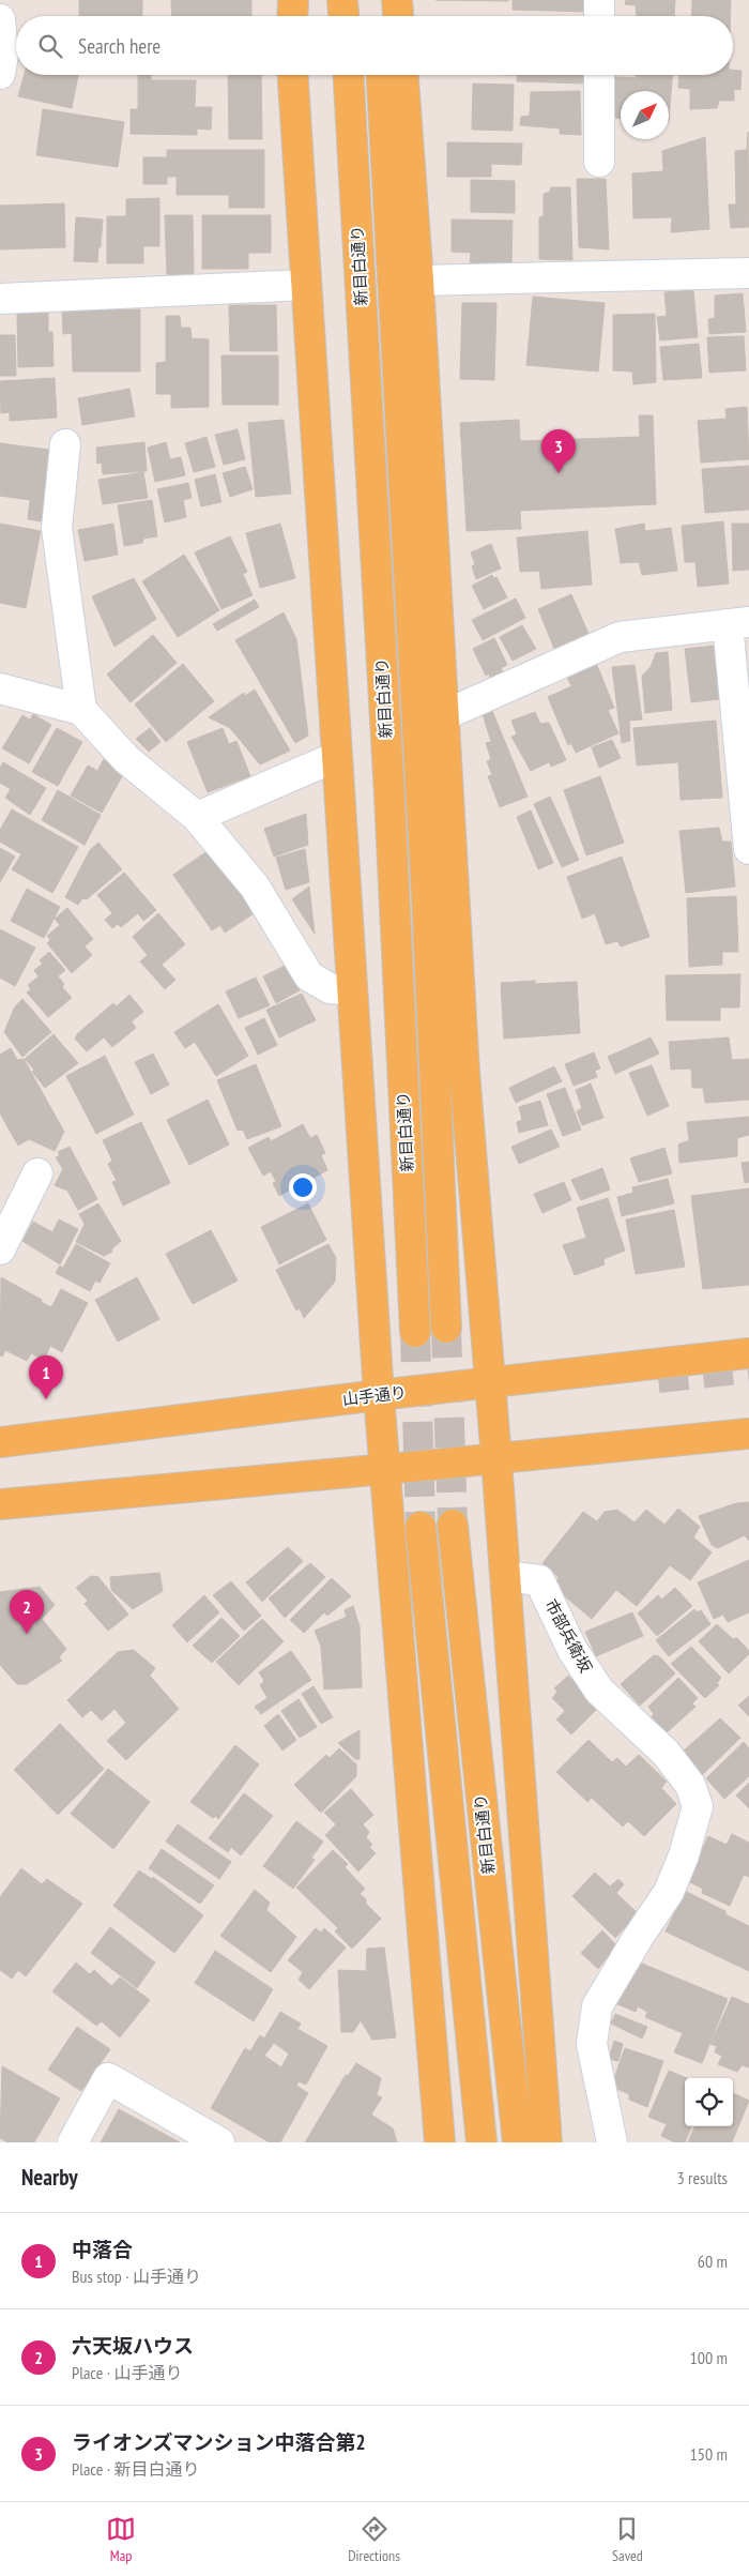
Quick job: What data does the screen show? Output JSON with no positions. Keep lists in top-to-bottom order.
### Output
{
  "streets": {
    "main road": ["新目白通り", "山手通り"],
    "street": ["市部兵衛坂"]
  },
  "north": "top right",
  "page": {
    "search": "Search here",
    "pins": ["3", "1", "2"],
    "heading": ["Nearby", "3 results"],
    "list": [
      {
        "mark": "1",
        "name": "中落合",
        "note": "Bus stop · 山手通り",
        "value": "60 m"
      },
      {
        "mark": "2",
        "name": "六天坂ハウス",
        "note": "Place · 山手通り",
        "value": "100 m"
      },
      {
        "mark": "3",
        "name": "ライオンズマンション中落合第2",
        "note": "Place · 新目白通り",
        "value": "150 m"
      }
    ],
    "nav": ["Map", "Directions", "Saved"]
  }
}
